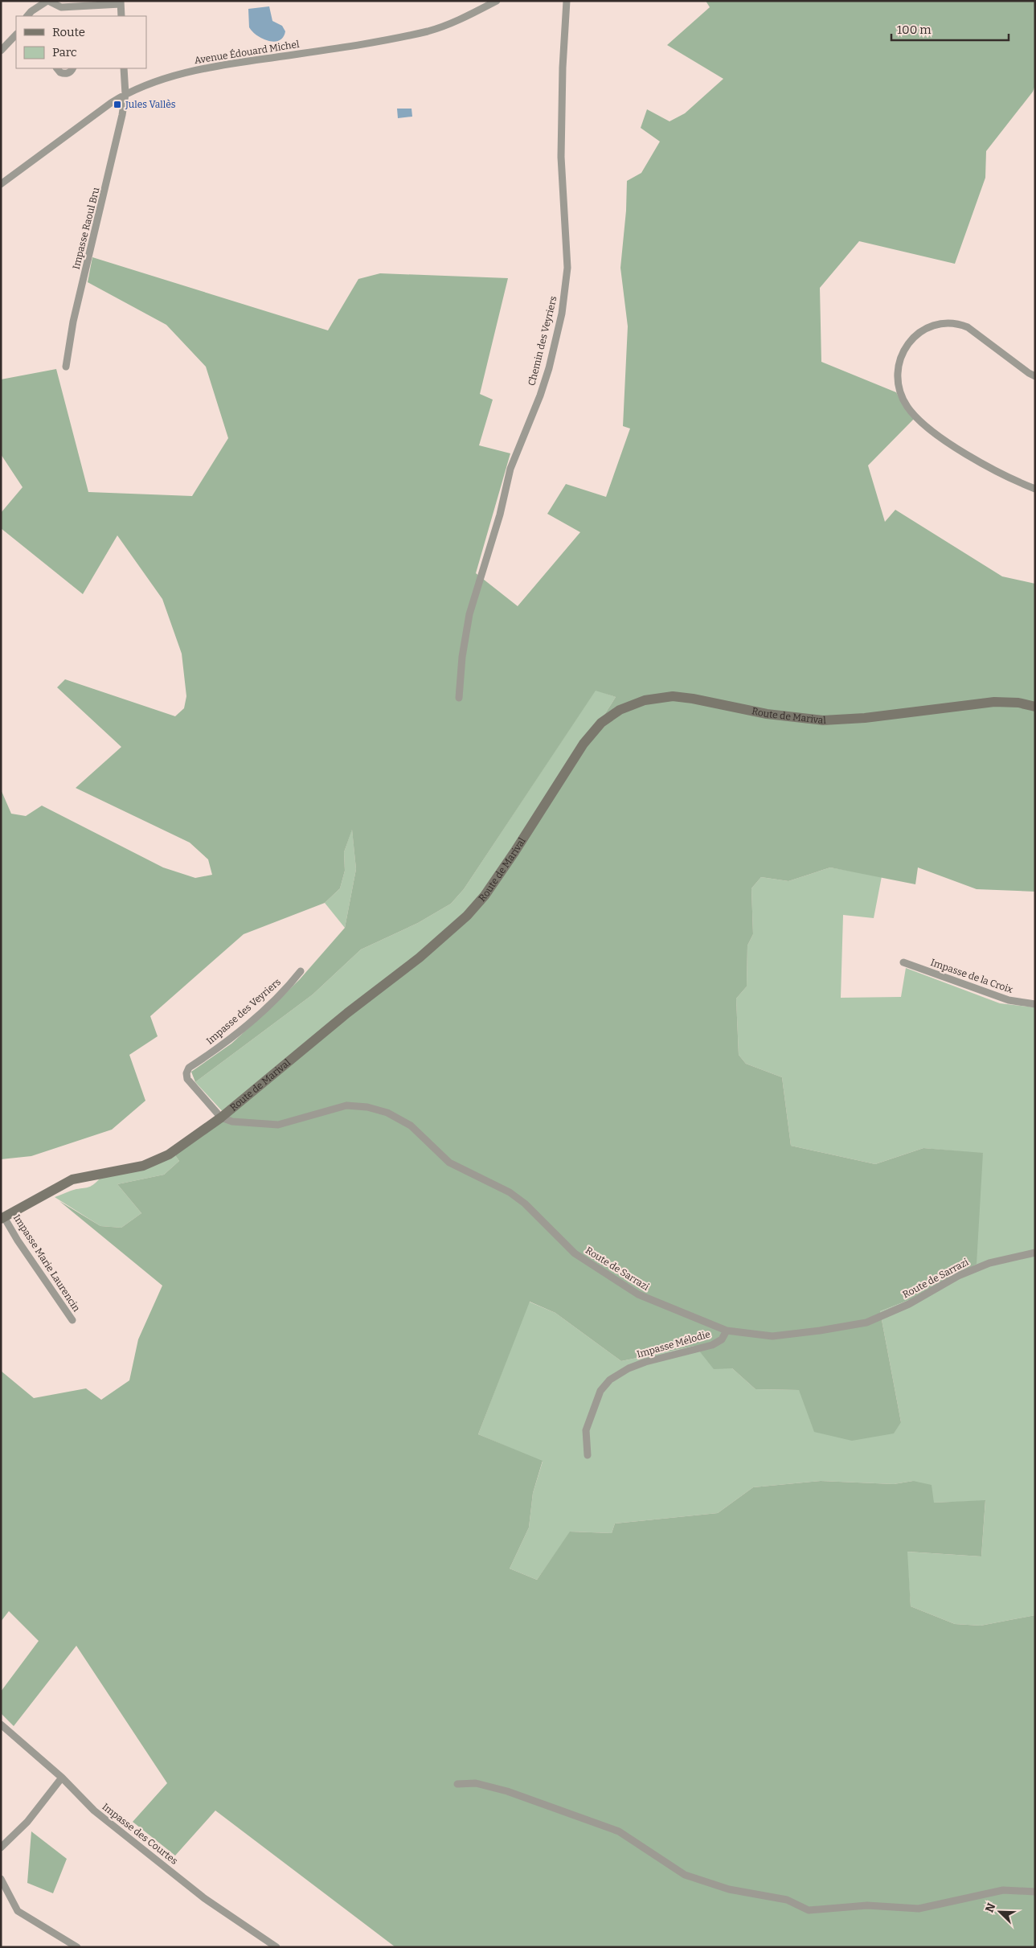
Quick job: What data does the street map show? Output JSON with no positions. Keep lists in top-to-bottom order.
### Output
{
  "streets": {
    "main road": ["Route de Marival"],
    "street": [
      "Avenue Édouard Michel",
      "Impasse Raoul Bru",
      "Chemin des Veyriers",
      "Impasse de la Croix",
      "Impasse des Veyriers",
      "Impasse Marie Laurencin",
      "Route de Sarrazi",
      "Impasse Mélodie",
      "Impasse des Courtes"
    ]
  },
  "crossings": [
    ["Avenue Édouard Michel", "Impasse Raoul Bru"],
    ["Route de Marival", "Impasse des Veyriers"],
    ["Route de Marival", "Impasse Marie Laurencin"],
    ["Route de Marival", "Route de Sarrazi"],
    ["Impasse des Veyriers", "Route de Sarrazi"],
    ["Route de Sarrazi", "Impasse Mélodie"]
  ],
  "places": {
    "transit": ["Jules Vallès"]
  },
  "legend": ["Route", "Parc"],
  "scale_bar": "100 m",
  "north": "top left"
}
